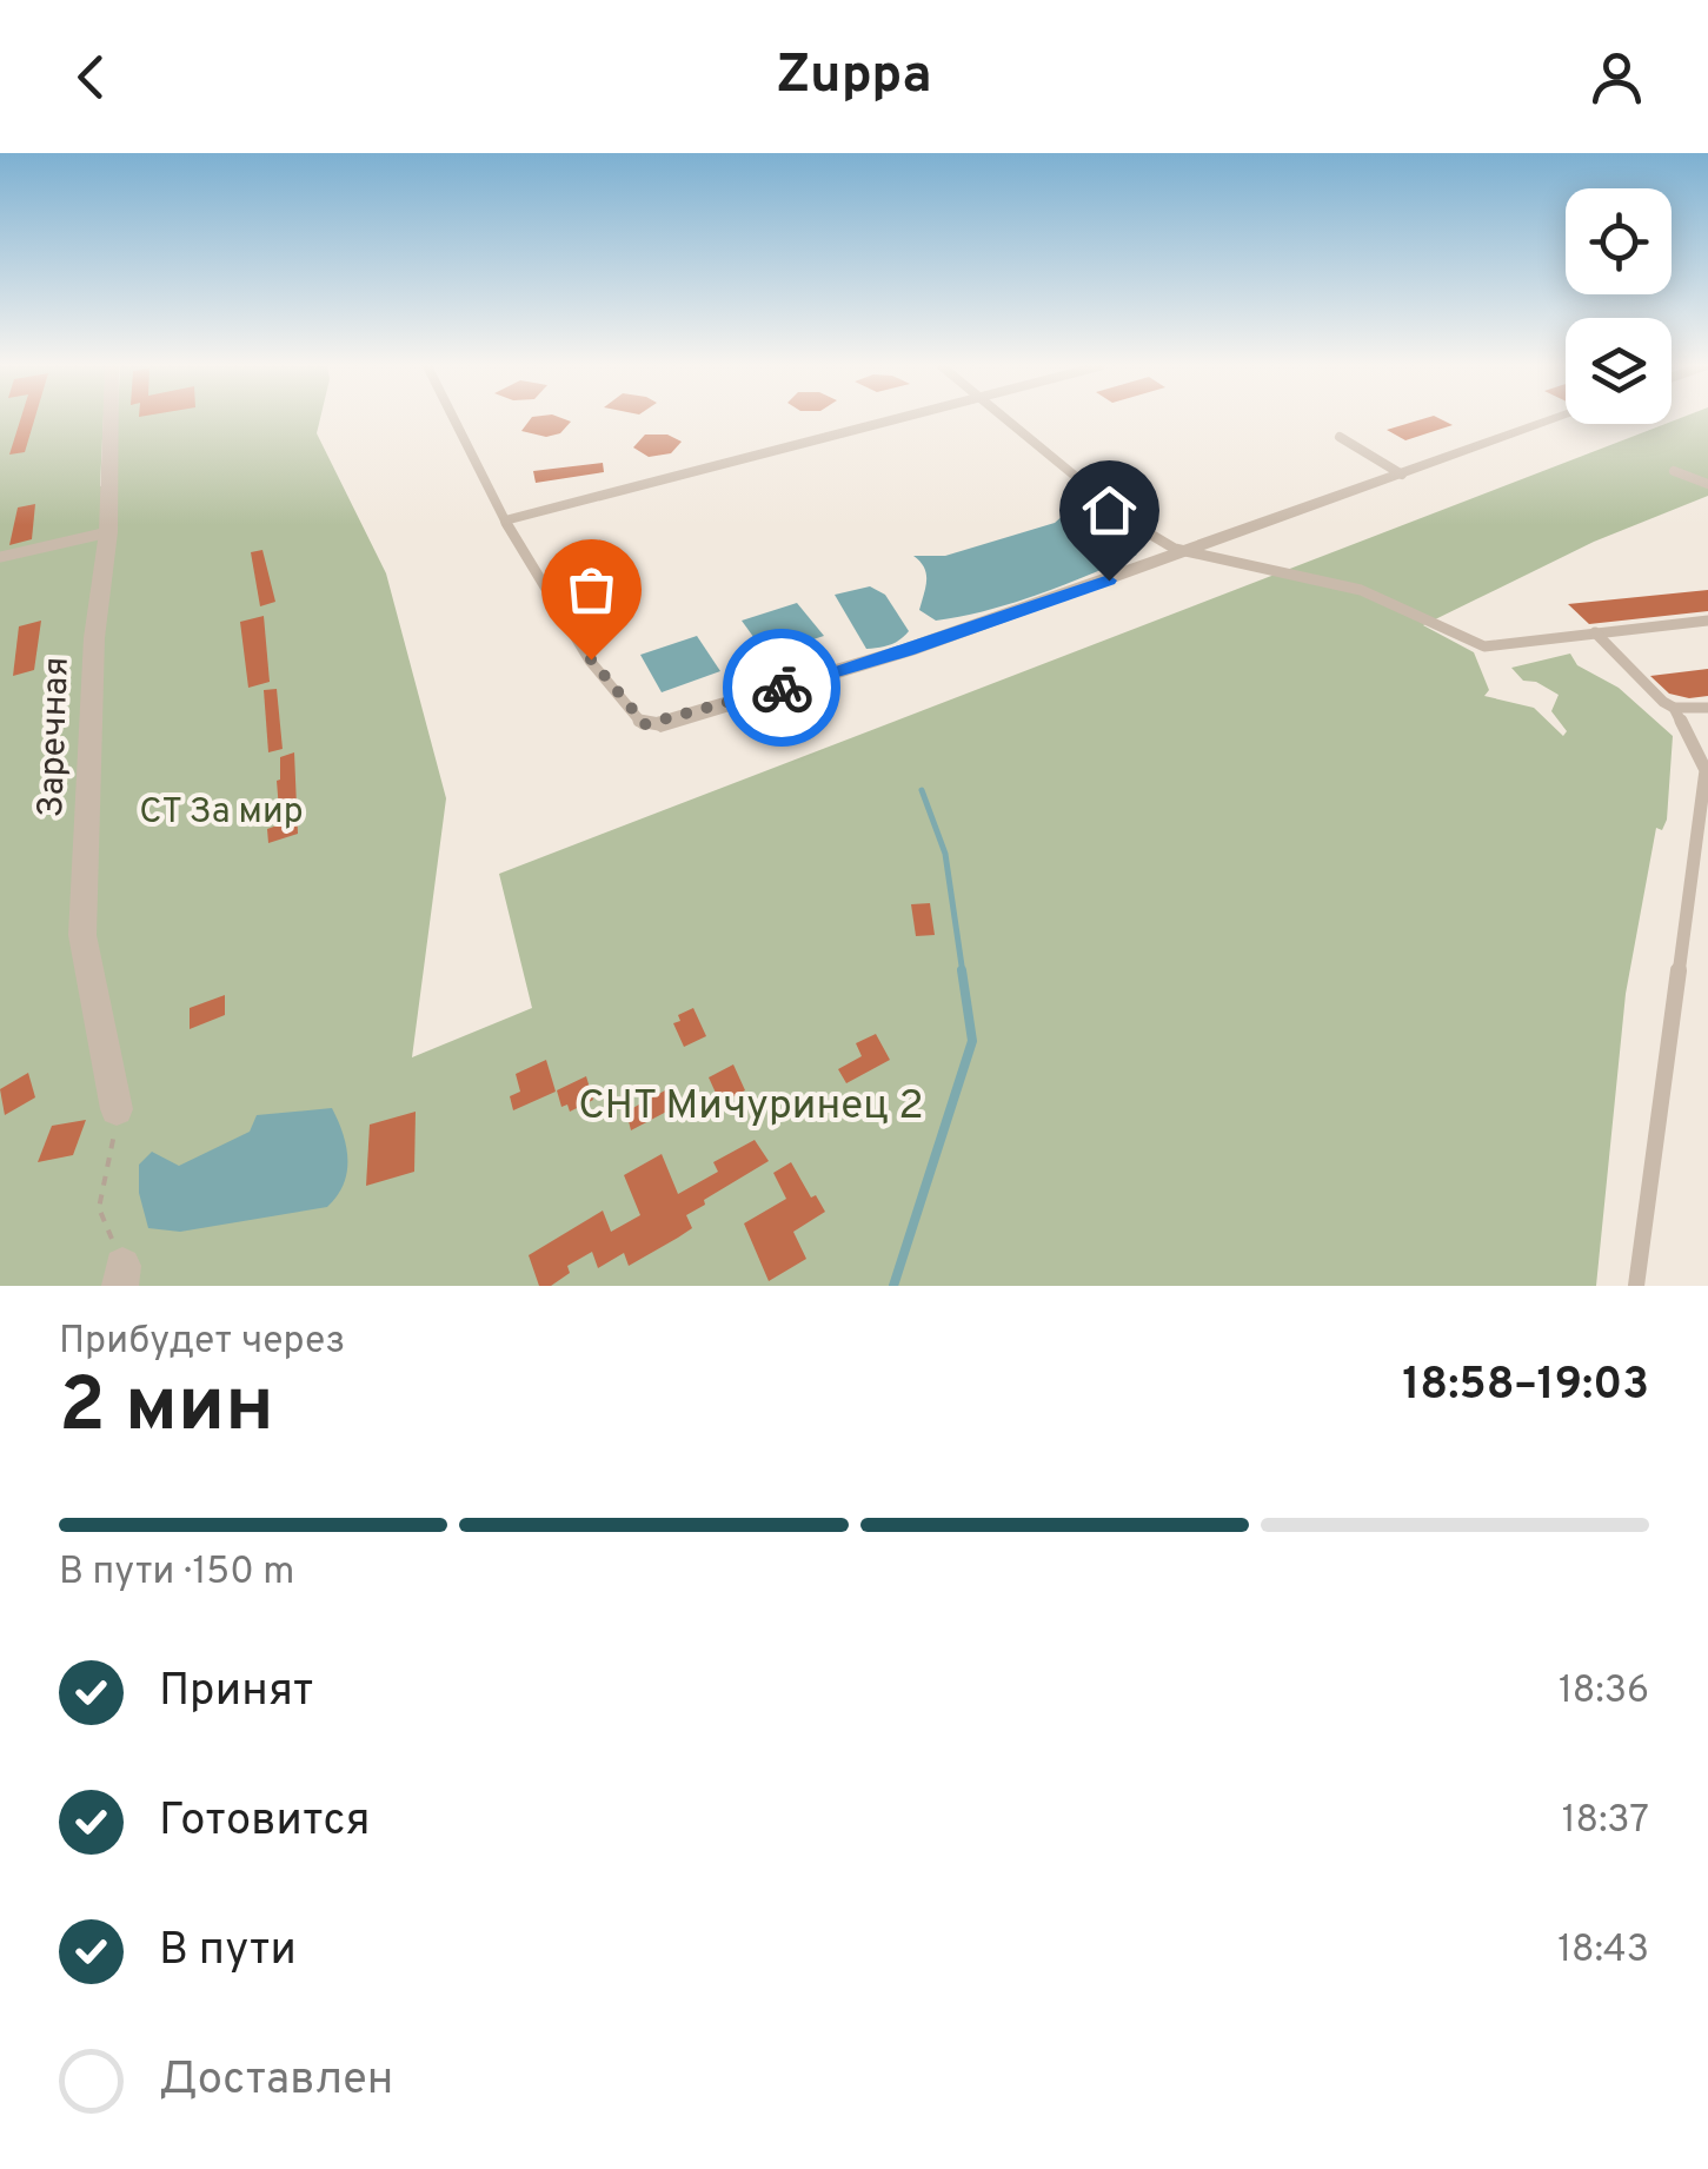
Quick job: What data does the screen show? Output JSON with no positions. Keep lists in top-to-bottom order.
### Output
{
  "streets": {
    "street": ["Заречная"]
  },
  "parks": ["СТ За мир", "СНТ Мичуринец 2"],
  "page": {
    "header": "Zuppa",
    "heading": ["2 мин", "Прибудет через", "18:58–19:03"],
    "bar": "В пути · 150 m",
    "list": [
      ["Принят", "18:36"],
      ["Готовится", "18:37"],
      ["В пути", "18:43"],
      "Доставлен"
    ]
  }
}
